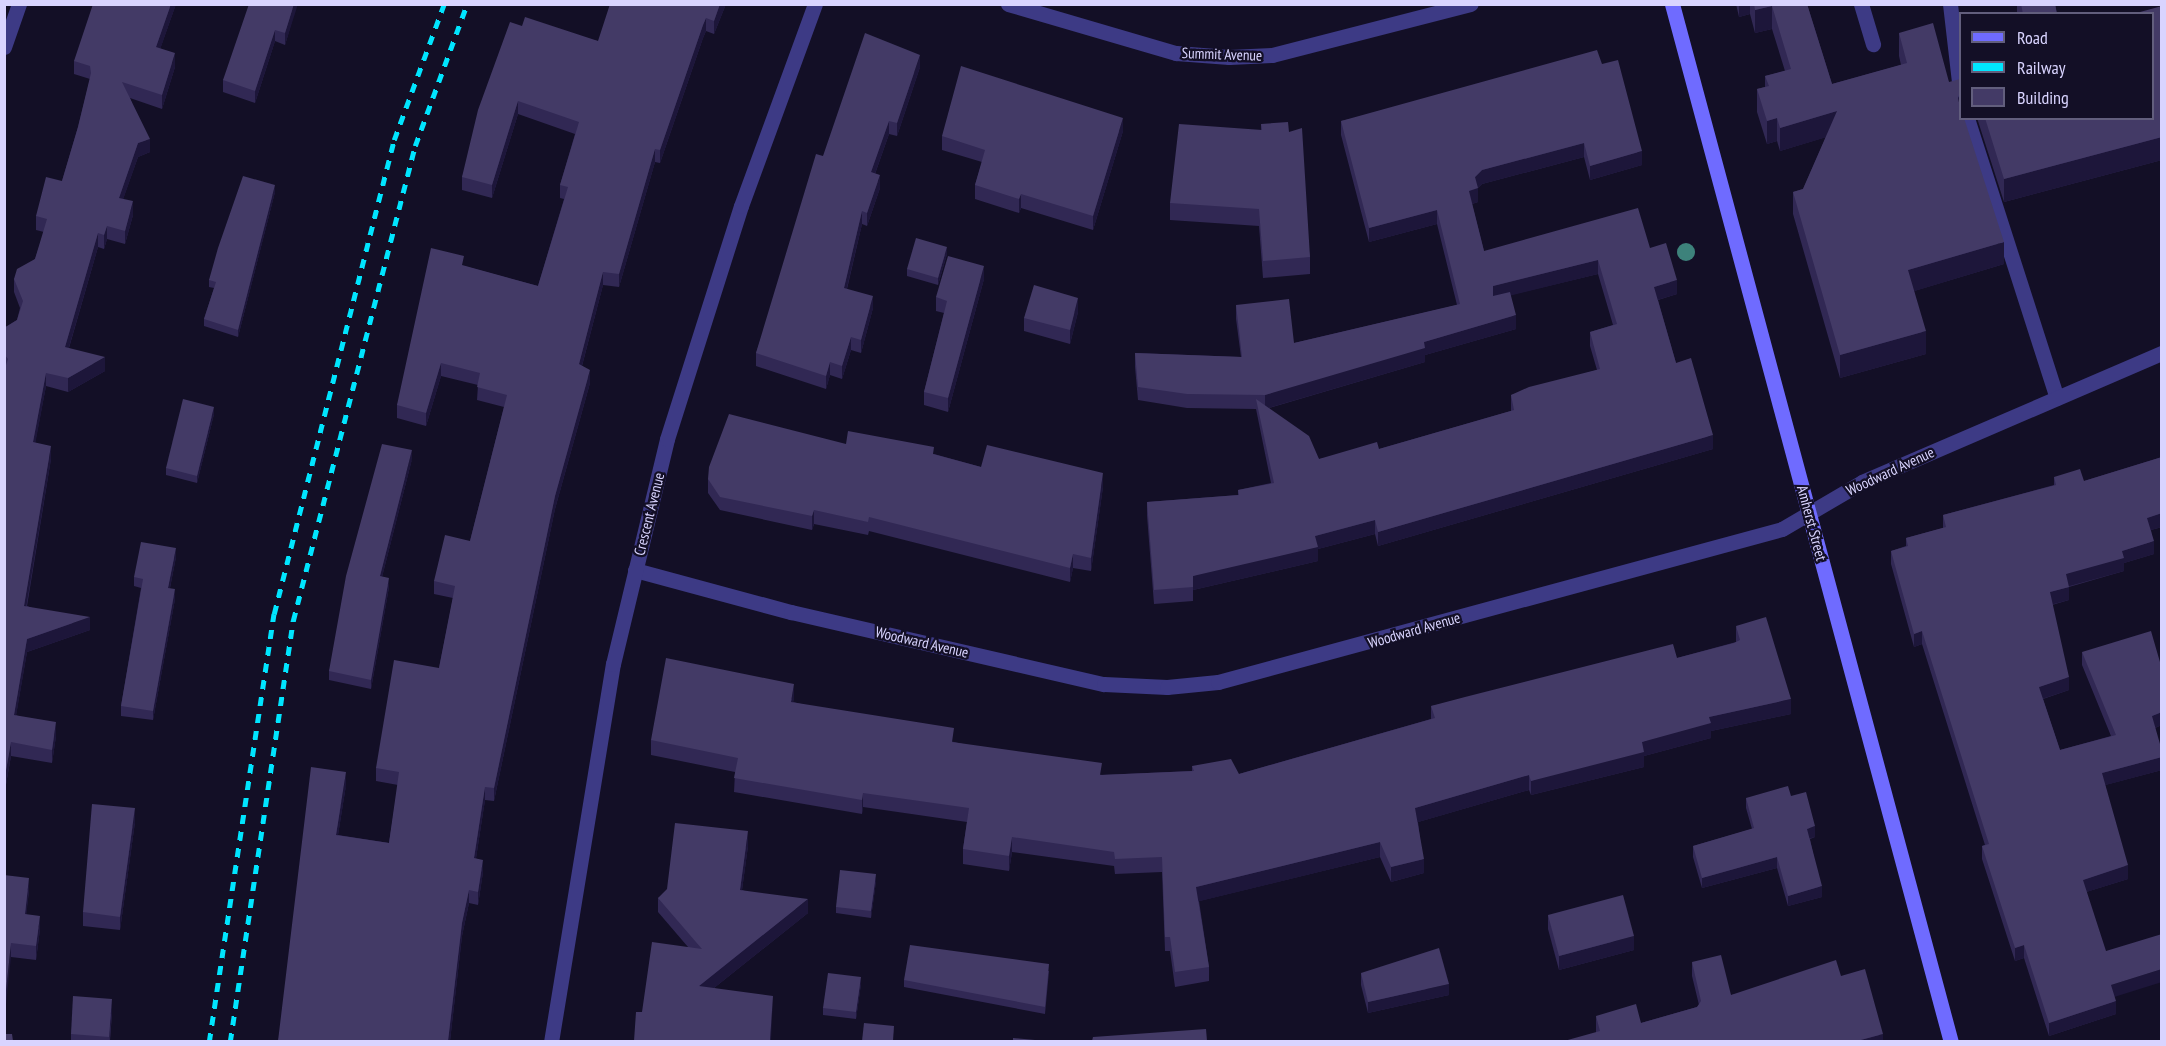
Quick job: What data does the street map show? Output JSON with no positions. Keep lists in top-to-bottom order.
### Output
{
  "streets": {
    "street": [
      "Summit Avenue",
      "Woodward Avenue",
      "Crescent Avenue",
      "Amherst Street"
    ]
  },
  "crossings": [
    ["Woodward Avenue", "Crescent Avenue"],
    ["Woodward Avenue", "Amherst Street"]
  ],
  "legend": ["Road", "Railway", "Building"]
}
